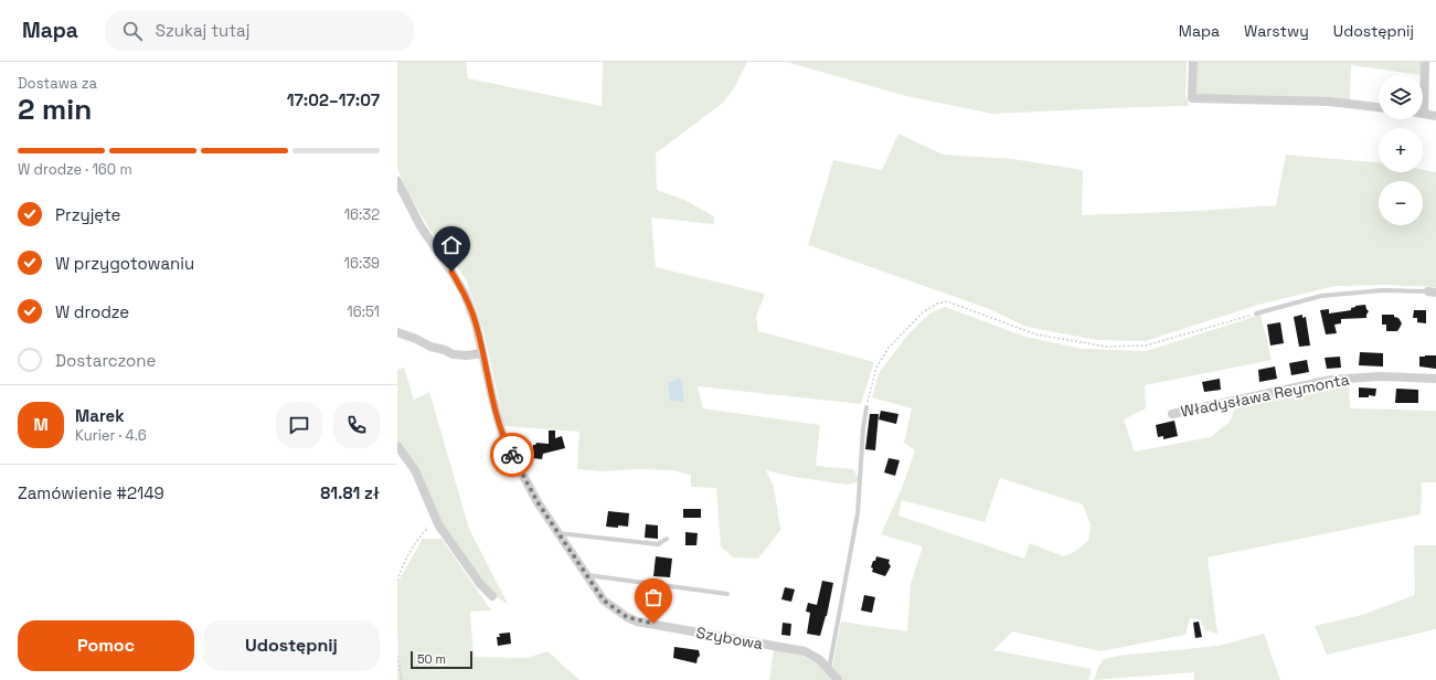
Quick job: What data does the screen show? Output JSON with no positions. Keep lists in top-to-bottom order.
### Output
{
  "streets": {
    "street": ["Władysława Reymonta", "Szybowa"]
  },
  "scale_bar": "50 m",
  "page": {
    "header": "Mapa",
    "search": "Szukaj tutaj",
    "nav": ["Mapa", "Warstwy", "Udostępnij"],
    "heading": ["2 min", "Dostawa za", "17:02–17:07"],
    "panel": [
      "Marek",
      "Kurier · 4.6",
      "Zamówienie #2149",
      "81.81 zł"
    ],
    "map_buttons": ["+", "−"],
    "bar": "W drodze · 160 m",
    "list": [
      ["Przyjęte", "16:32"],
      ["W przygotowaniu", "16:39"],
      ["W drodze", "16:51"],
      "Dostarczone"
    ],
    "round": "M",
    "buttons": ["Pomoc", "Udostępnij"],
    "scale": "50 m"
  }
}
